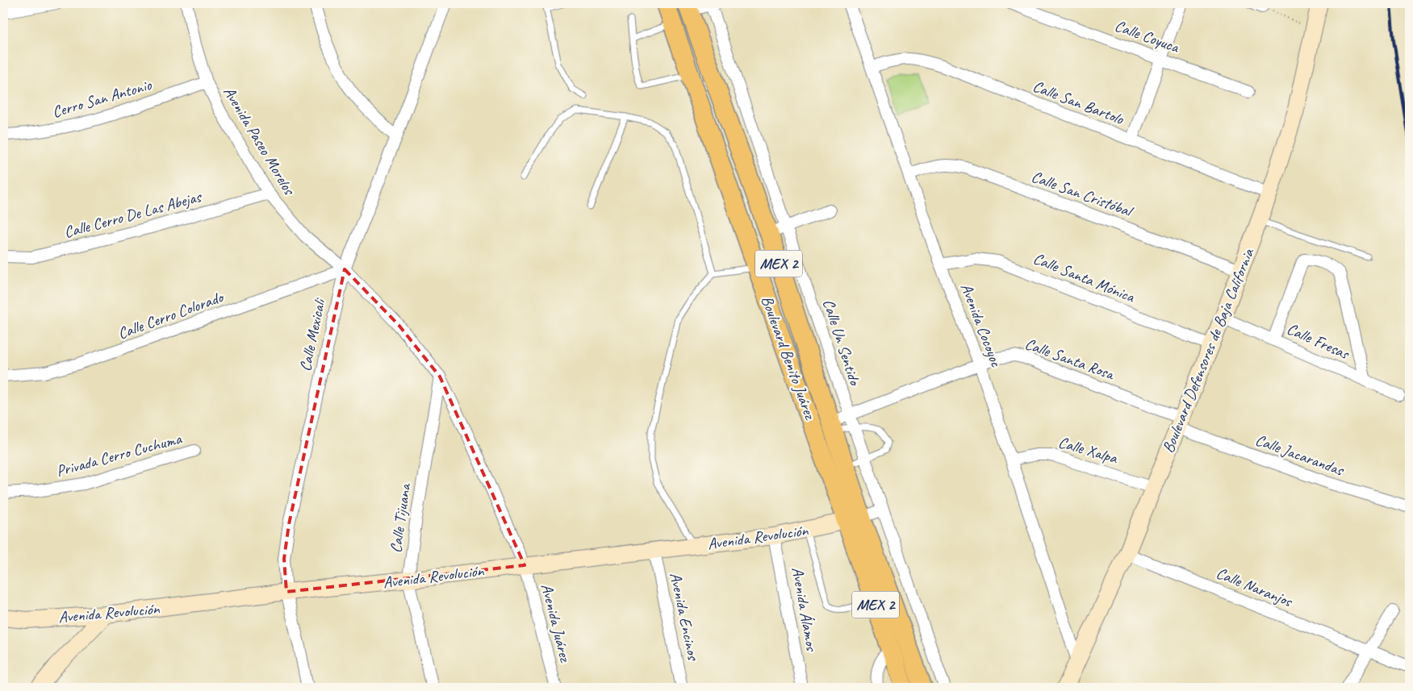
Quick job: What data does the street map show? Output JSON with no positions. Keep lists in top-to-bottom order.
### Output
{
  "streets": {
    "main road": ["MEX 2", "Boulevard Benito Juárez"],
    "street": [
      "Calle Coyuca",
      "Cerro San Antonio",
      "Calle San Bartolo",
      "Avenida Paseo Morelos",
      "Calle San Cristóbal",
      "Calle Cerro De Las Abejas",
      "Calle Santa Mónica",
      "Calle Cerro Colorado",
      "Avenida Cocoyoc",
      "Calle Mexicali",
      "Calle Fresas",
      "Calle Un Sentido",
      "Boulevard Defensores de Baja California",
      "Calle Santa Rosa",
      "Calle Xalpa",
      "Privada Cerro Cuchuma",
      "Calle Jacarandas",
      "Calle Tijuana",
      "Avenida Revolución",
      "Calle Naranjos",
      "Avenida Álamos",
      "Avenida Encinos",
      "Avenida Juárez"
    ]
  },
  "crossings": [
    ["Cerro San Antonio", "Avenida Paseo Morelos"],
    ["Calle San Bartolo", "Avenida Cocoyoc"],
    ["Calle San Bartolo", "Boulevard Defensores de Baja California"],
    ["Avenida Paseo Morelos", "Calle Cerro De Las Abejas"],
    ["Avenida Paseo Morelos", "Calle Cerro Colorado"],
    ["Avenida Paseo Morelos", "Calle Mexicali"],
    ["Avenida Paseo Morelos", "Calle Tijuana"],
    ["Avenida Paseo Morelos", "Avenida Juárez"],
    ["Calle San Cristóbal", "Avenida Cocoyoc"],
    ["Calle San Cristóbal", "Boulevard Defensores de Baja California"],
    ["Calle Santa Mónica", "Avenida Cocoyoc"],
    ["Calle Santa Mónica", "Boulevard Defensores de Baja California"],
    ["Calle Cerro Colorado", "Calle Mexicali"],
    ["Avenida Cocoyoc", "Boulevard Defensores de Baja California"],
    ["Avenida Cocoyoc", "Calle Santa Rosa"],
    ["Avenida Cocoyoc", "Calle Xalpa"],
    ["Calle Mexicali", "Avenida Revolución"],
    ["Calle Fresas", "Boulevard Defensores de Baja California"],
    ["Calle Un Sentido", "Calle Santa Rosa"],
    ["Boulevard Defensores de Baja California", "Calle Santa Rosa"],
    ["Boulevard Defensores de Baja California", "Calle Xalpa"],
    ["Boulevard Defensores de Baja California", "Calle Jacarandas"],
    ["Boulevard Defensores de Baja California", "Calle Naranjos"],
    ["Boulevard Benito Juárez", "Calle Santa Rosa"],
    ["Boulevard Benito Juárez", "Avenida Revolución"],
    ["Calle Santa Rosa", "Calle Jacarandas"],
    ["Calle Tijuana", "Avenida Revolución"],
    ["Calle Tijuana", "Avenida Juárez"],
    ["Avenida Revolución", "Avenida Álamos"],
    ["Avenida Revolución", "Avenida Encinos"],
    ["Avenida Revolución", "Avenida Juárez"]
  ]
}
